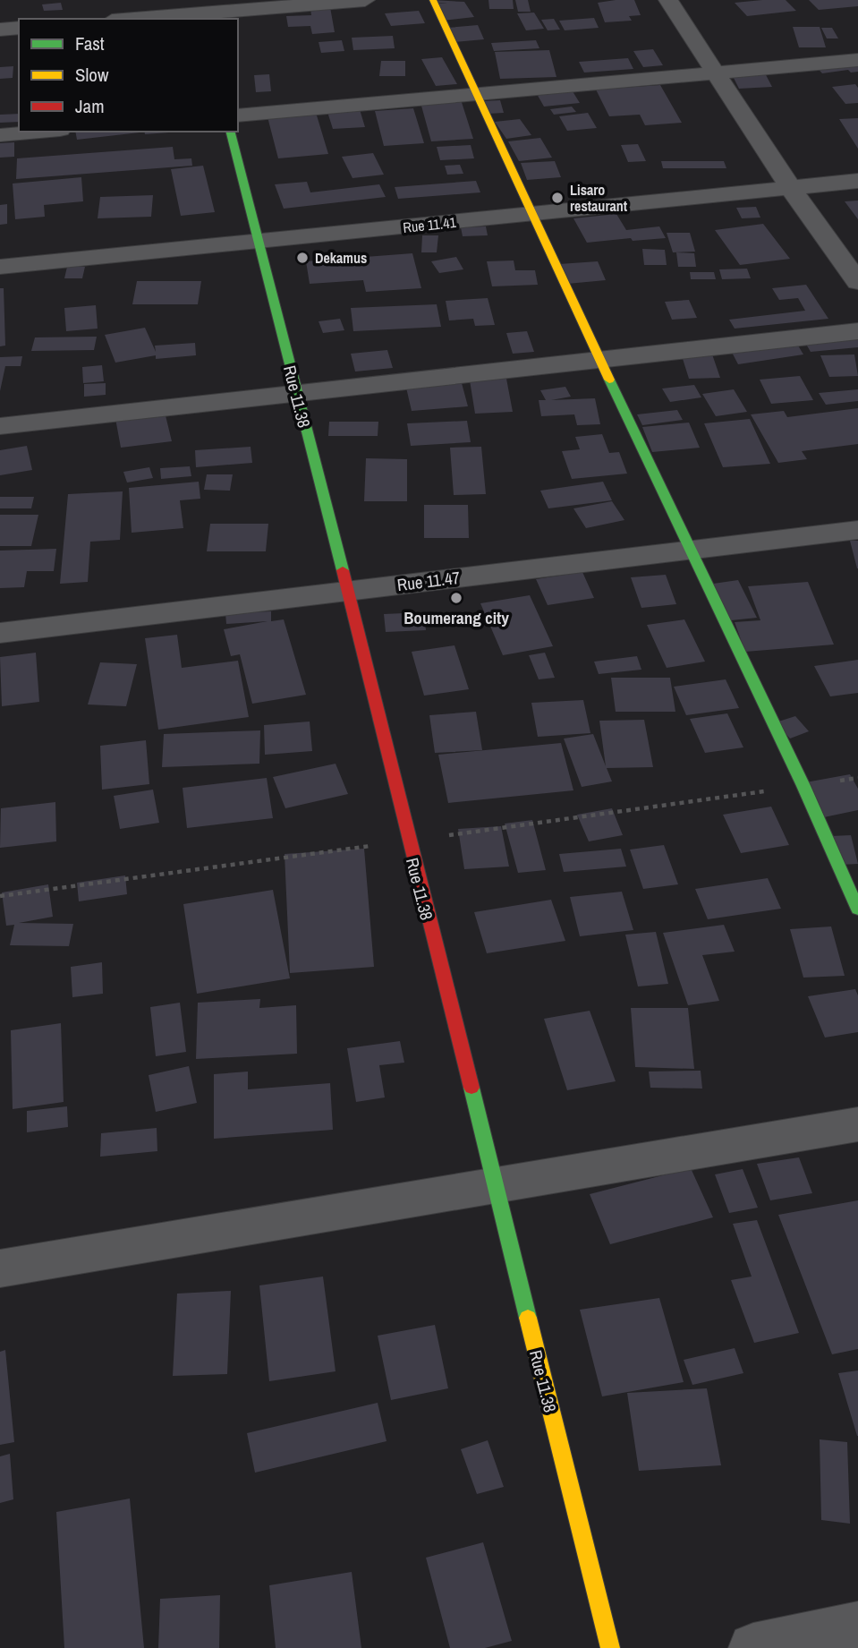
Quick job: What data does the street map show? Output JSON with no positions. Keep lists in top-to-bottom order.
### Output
{
  "streets": {
    "street": ["Rue 11.41", "Rue 11.38", "Rue 11.47"]
  },
  "crossings": [
    ["Rue 11.41", "Rue 11.38"],
    ["Rue 11.38", "Rue 11.47"]
  ],
  "places": ["Lisaro restaurant", "Dekamus", "Boumerang city"],
  "legend": ["Fast", "Slow", "Jam"]
}
